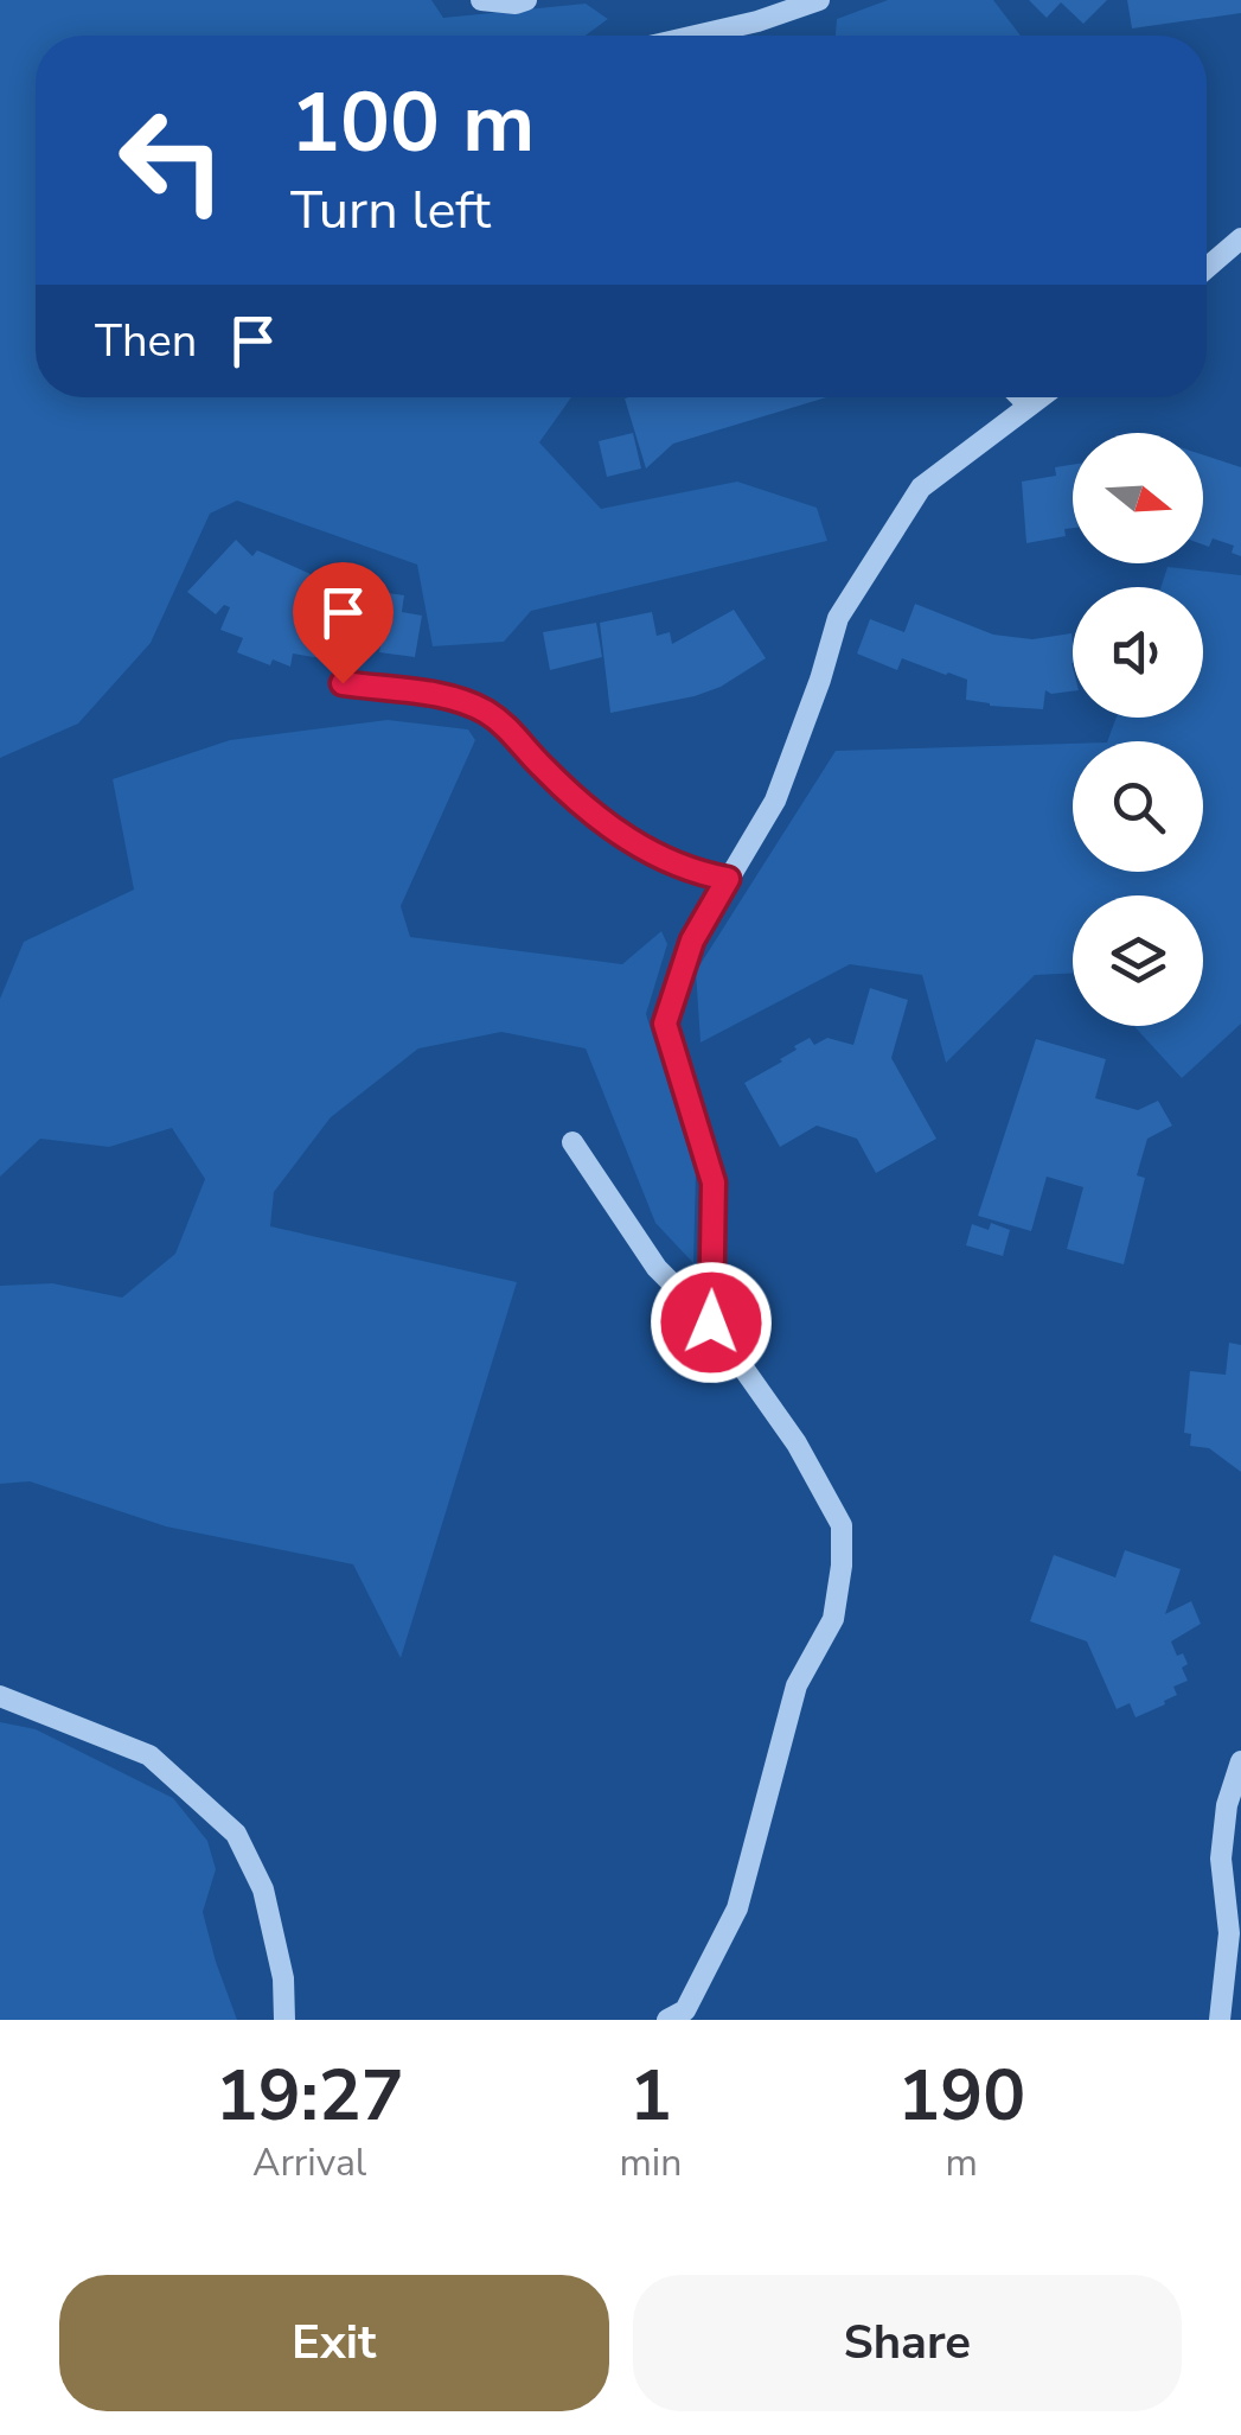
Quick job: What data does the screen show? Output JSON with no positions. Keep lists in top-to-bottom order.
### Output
{
  "north": "right",
  "page": {
    "turn": ["100 m", "Turn left"],
    "then": "Then",
    "eta": [
      "19:27",
      "Arrival",
      "1",
      "min",
      "190",
      "m"
    ],
    "buttons": ["Exit", "Share"]
  }
}
